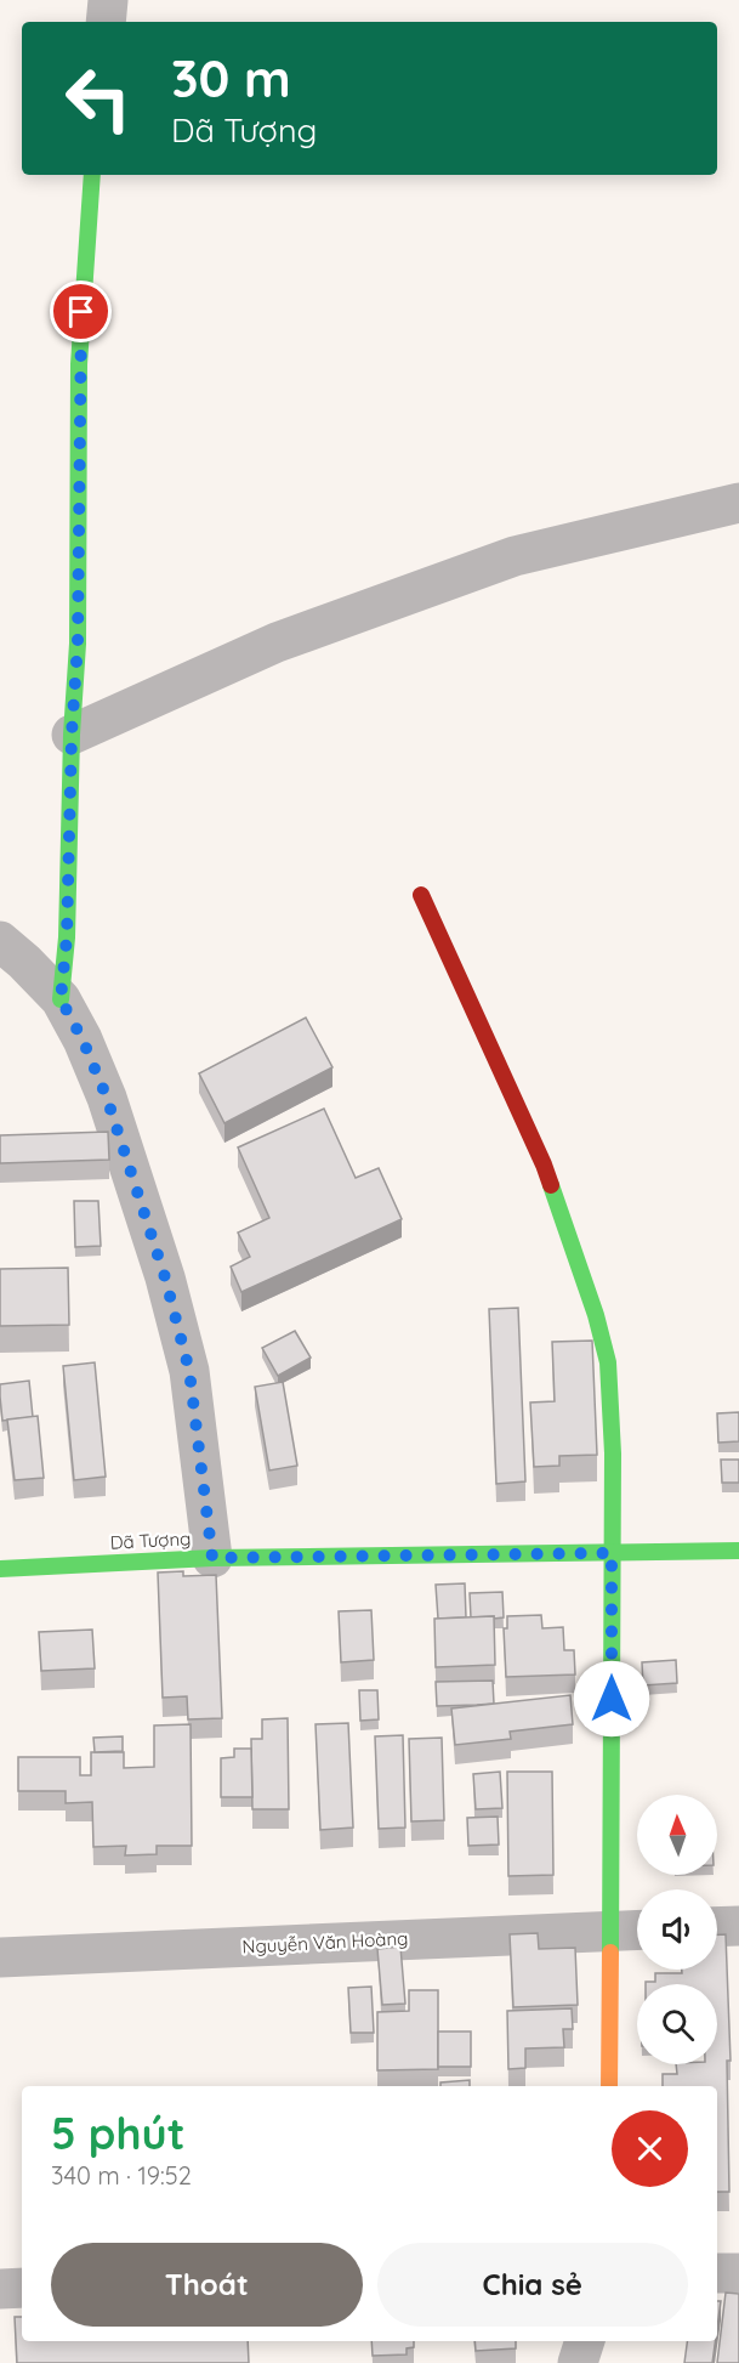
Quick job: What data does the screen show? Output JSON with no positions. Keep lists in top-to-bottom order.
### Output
{
  "streets": {
    "street": ["Dã Tượng", "Nguyễn Văn Hoàng"]
  },
  "north": "top",
  "page": {
    "turn": ["30 m", "Dã Tượng"],
    "heading": ["5 phút", "340 m · 19:52"],
    "buttons": ["Thoát", "Chia sẻ"]
  }
}
